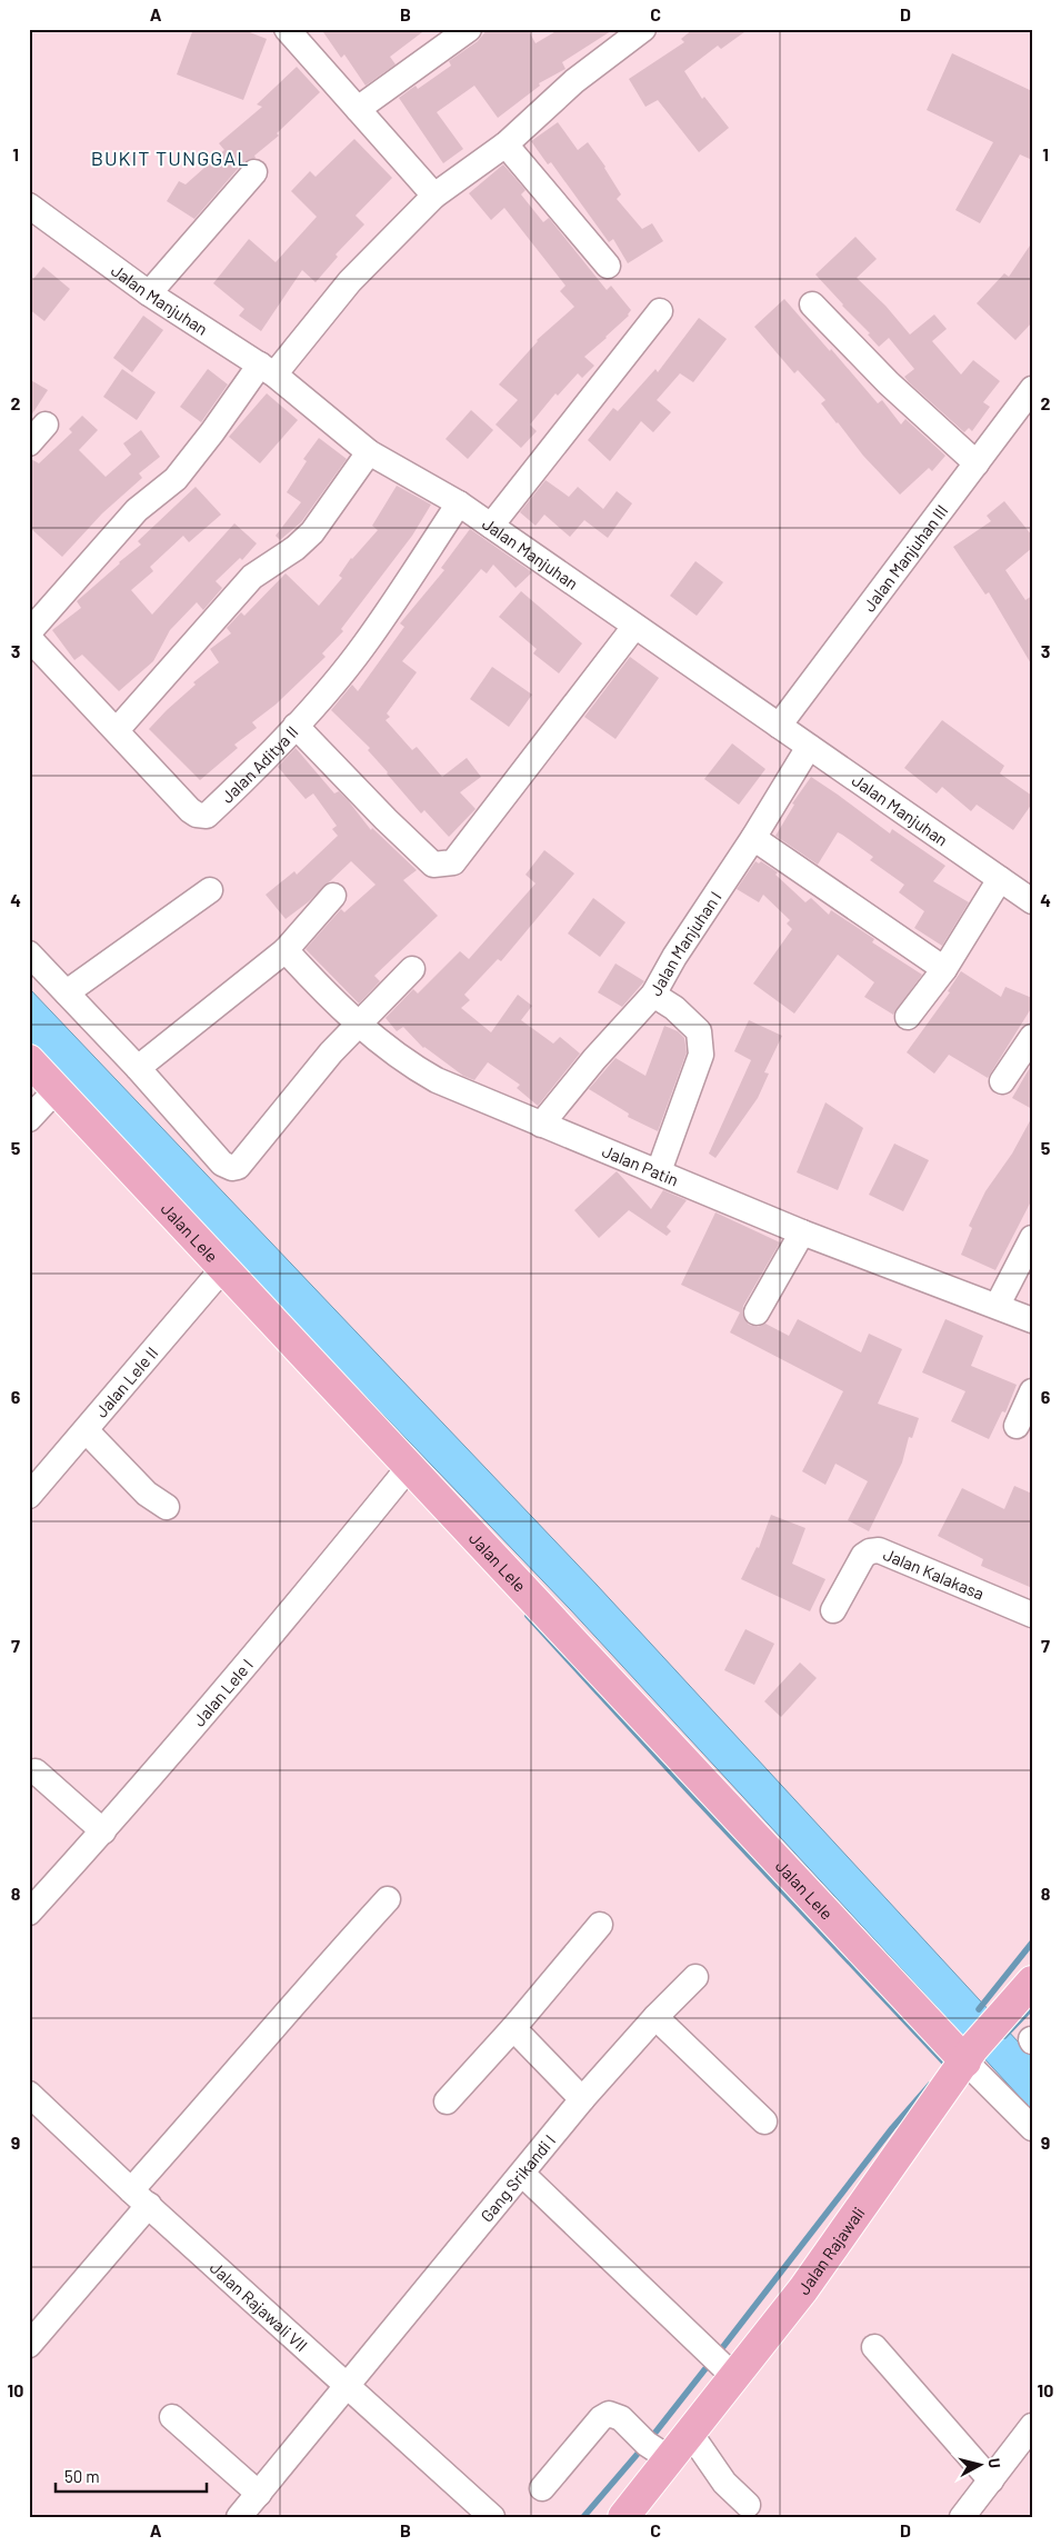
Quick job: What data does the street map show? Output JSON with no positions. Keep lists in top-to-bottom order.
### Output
{
  "streets": {
    "main road": ["Jalan Lele", "Jalan Rajawali"],
    "street": [
      "Jalan Manjuhan",
      "Jalan Manjuhan III",
      "Jalan Aditya II",
      "Jalan Manjuhan I",
      "Jalan Patin",
      "Jalan Lele II",
      "Jalan Kalakasa",
      "Jalan Lele I",
      "Gang Srikandi I",
      "Jalan Rajawali VII"
    ]
  },
  "crossings": [
    ["Jalan Manjuhan", "Jalan Manjuhan III"],
    ["Jalan Manjuhan", "Jalan Aditya II"],
    ["Jalan Manjuhan", "Jalan Manjuhan I"],
    ["Jalan Manjuhan I", "Jalan Patin"],
    ["Jalan Lele", "Jalan Lele II"],
    ["Jalan Lele", "Jalan Lele I"],
    ["Jalan Lele", "Jalan Rajawali"],
    ["Gang Srikandi I", "Jalan Rajawali VII"]
  ],
  "districts": ["BUKIT TUNGGAL"],
  "scale_bar": "50 m",
  "north": "right",
  "grid": {
    "columns": [
      "A",
      "B",
      "C",
      "D"
    ],
    "rows": [
      "1",
      "2",
      "3",
      "4",
      "5",
      "6",
      "7",
      "8",
      "9",
      "10"
    ]
  }
}
